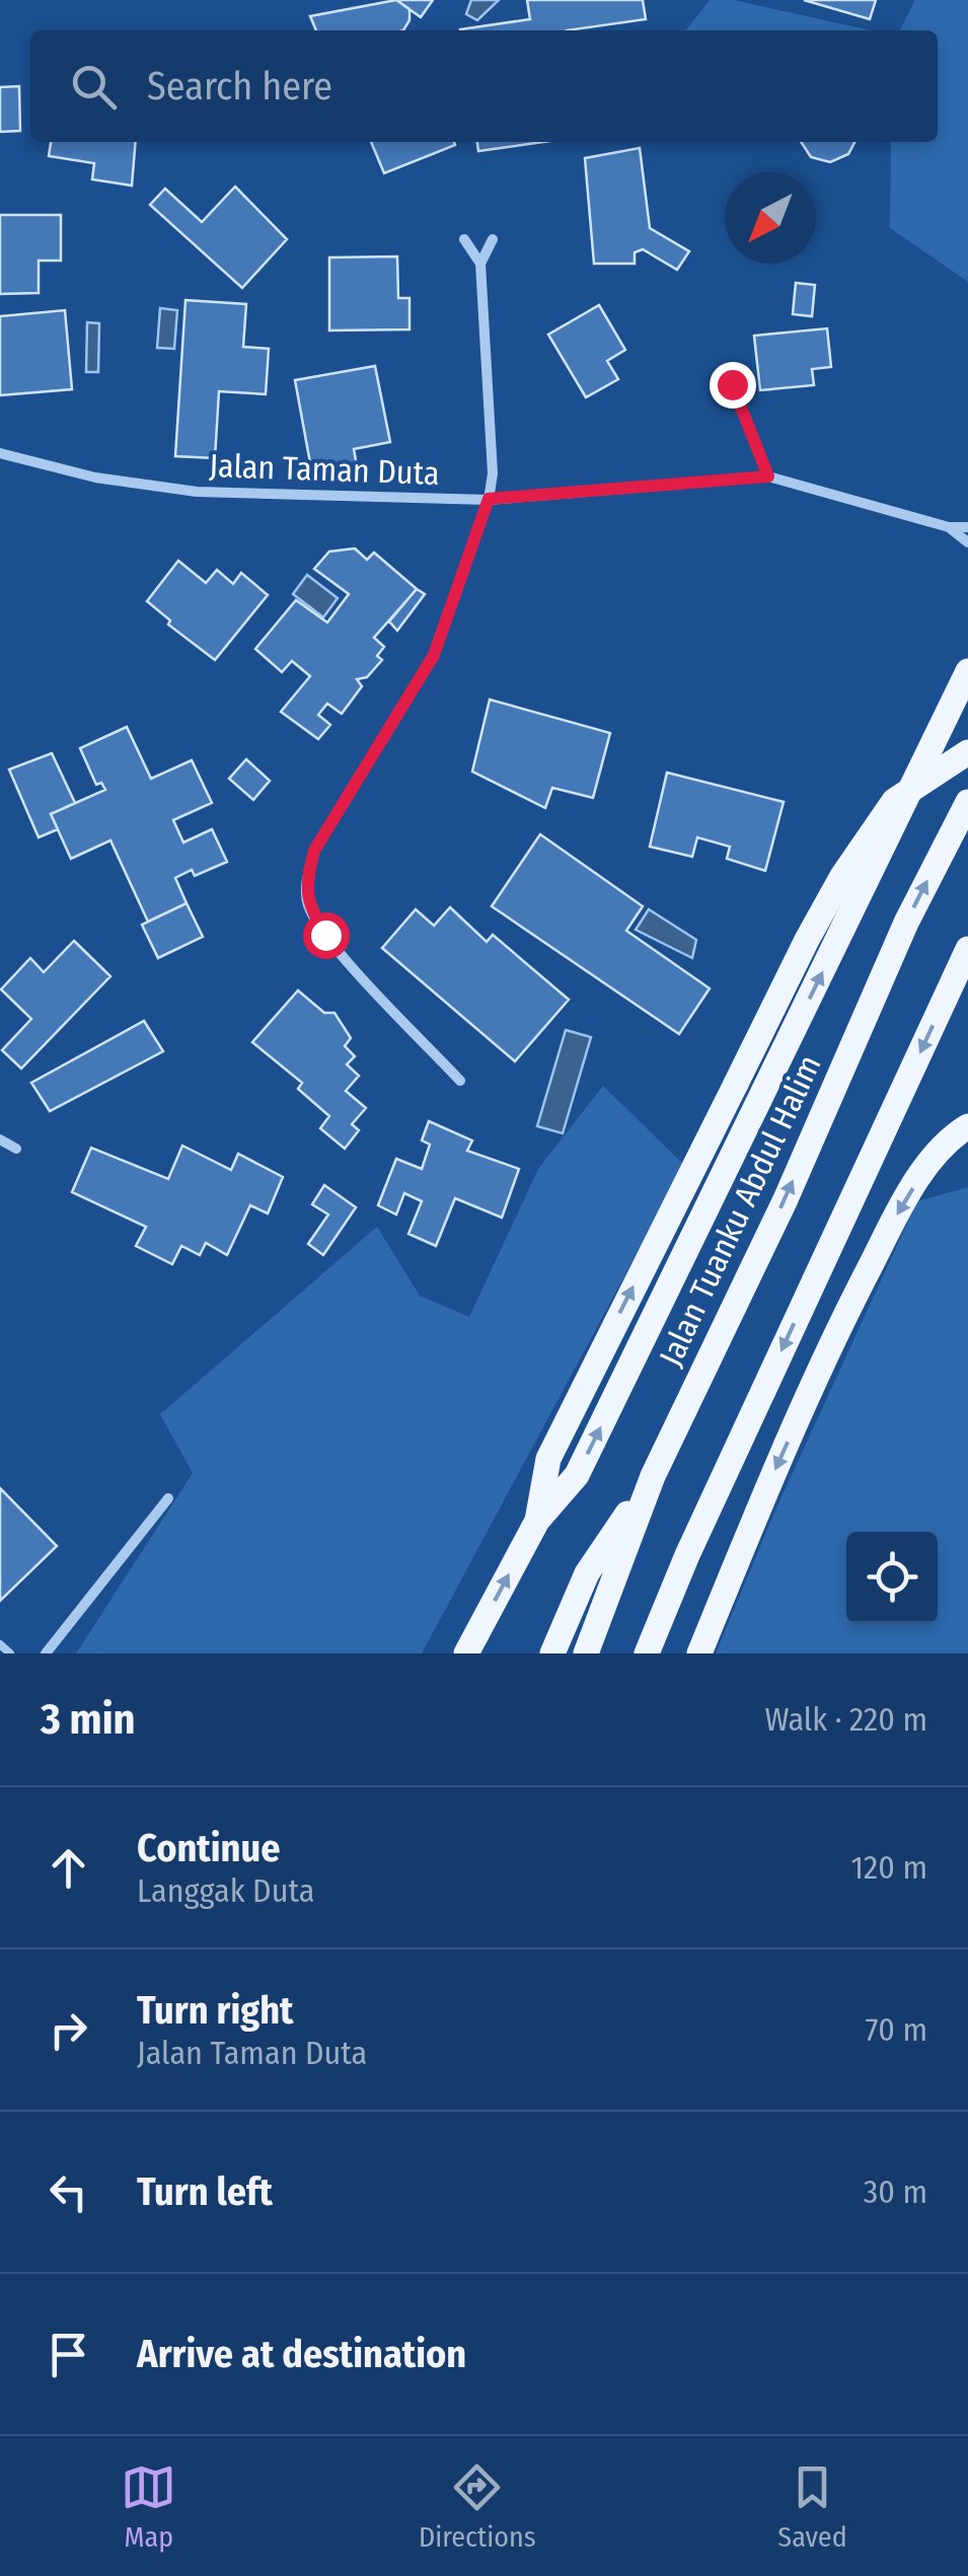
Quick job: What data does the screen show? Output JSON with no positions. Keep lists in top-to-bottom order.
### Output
{
  "streets": {
    "main road": ["Jalan Tuanku Abdul Halim"],
    "street": ["Jalan Taman Duta"]
  },
  "north": "bottom left",
  "page": {
    "search": "Search here",
    "heading": ["3 min", "Walk · 220 m"],
    "list": [
      ["Continue", "Langgak Duta", "120 m"],
      ["Turn right", "Jalan Taman Duta", "70 m"],
      ["Turn left", "30 m"],
      "Arrive at destination"
    ],
    "nav": ["Map", "Directions", "Saved"]
  }
}
